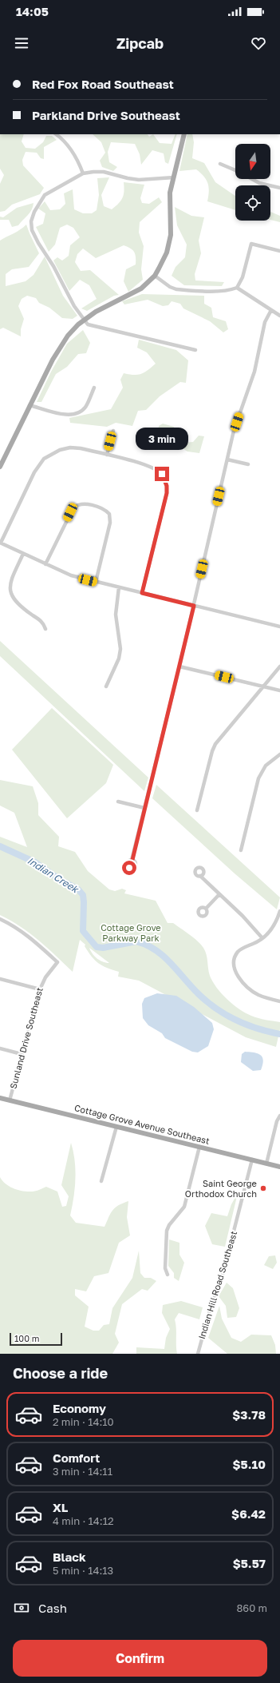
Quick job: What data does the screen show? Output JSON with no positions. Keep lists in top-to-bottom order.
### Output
{
  "streets": {
    "main road": ["Cottage Grove Avenue Southeast"],
    "street": ["Sunland Drive Southeast", "Indian Hill Road Southeast"]
  },
  "crossings": [
    ["Sunland Drive Southeast", "Cottage Grove Avenue Southeast"],
    ["Cottage Grove Avenue Southeast", "Indian Hill Road Southeast"]
  ],
  "water": ["Indian Creek"],
  "parks": ["Cottage Grove Parkway Park"],
  "places": ["Saint George Orthodox Church"],
  "scale_bar": "100 m",
  "north": "bottom",
  "page": {
    "status": "14:05",
    "header": "Zipcab",
    "banner": ["Red Fox Road Southeast", "Parkland Drive Southeast"],
    "bubble": "3 min",
    "scale": "100 m",
    "heading": "Choose a ride",
    "list": [
      {
        "name": "Economy",
        "note": "2 min · 14:10",
        "value": "$3.78"
      },
      {
        "name": "Comfort",
        "note": "3 min · 14:11",
        "value": "$5.10"
      },
      {
        "name": "XL",
        "note": "4 min · 14:12",
        "value": "$6.42"
      },
      {
        "name": "Black",
        "note": "5 min · 14:13",
        "value": "$5.57"
      }
    ],
    "pay": ["Cash", "860 m"],
    "buttons": "Confirm"
  }
}
